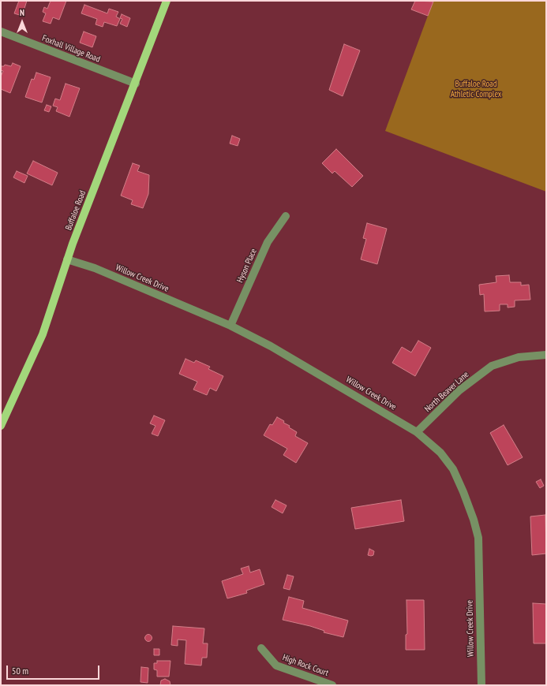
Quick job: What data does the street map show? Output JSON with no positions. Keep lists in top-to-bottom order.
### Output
{
  "streets": {
    "main road": ["Buffaloe Road"],
    "street": [
      "Foxhall Village Road",
      "Hyson Place",
      "Willow Creek Drive",
      "North Beaver Lane",
      "High Rock Court"
    ]
  },
  "crossings": [
    ["Foxhall Village Road", "Buffaloe Road"],
    ["Buffaloe Road", "Willow Creek Drive"],
    ["Hyson Place", "Willow Creek Drive"],
    ["Willow Creek Drive", "North Beaver Lane"]
  ],
  "parks": ["Buffaloe Road Athletic Complex"],
  "scale_bar": "50 m",
  "north": "top"
}
